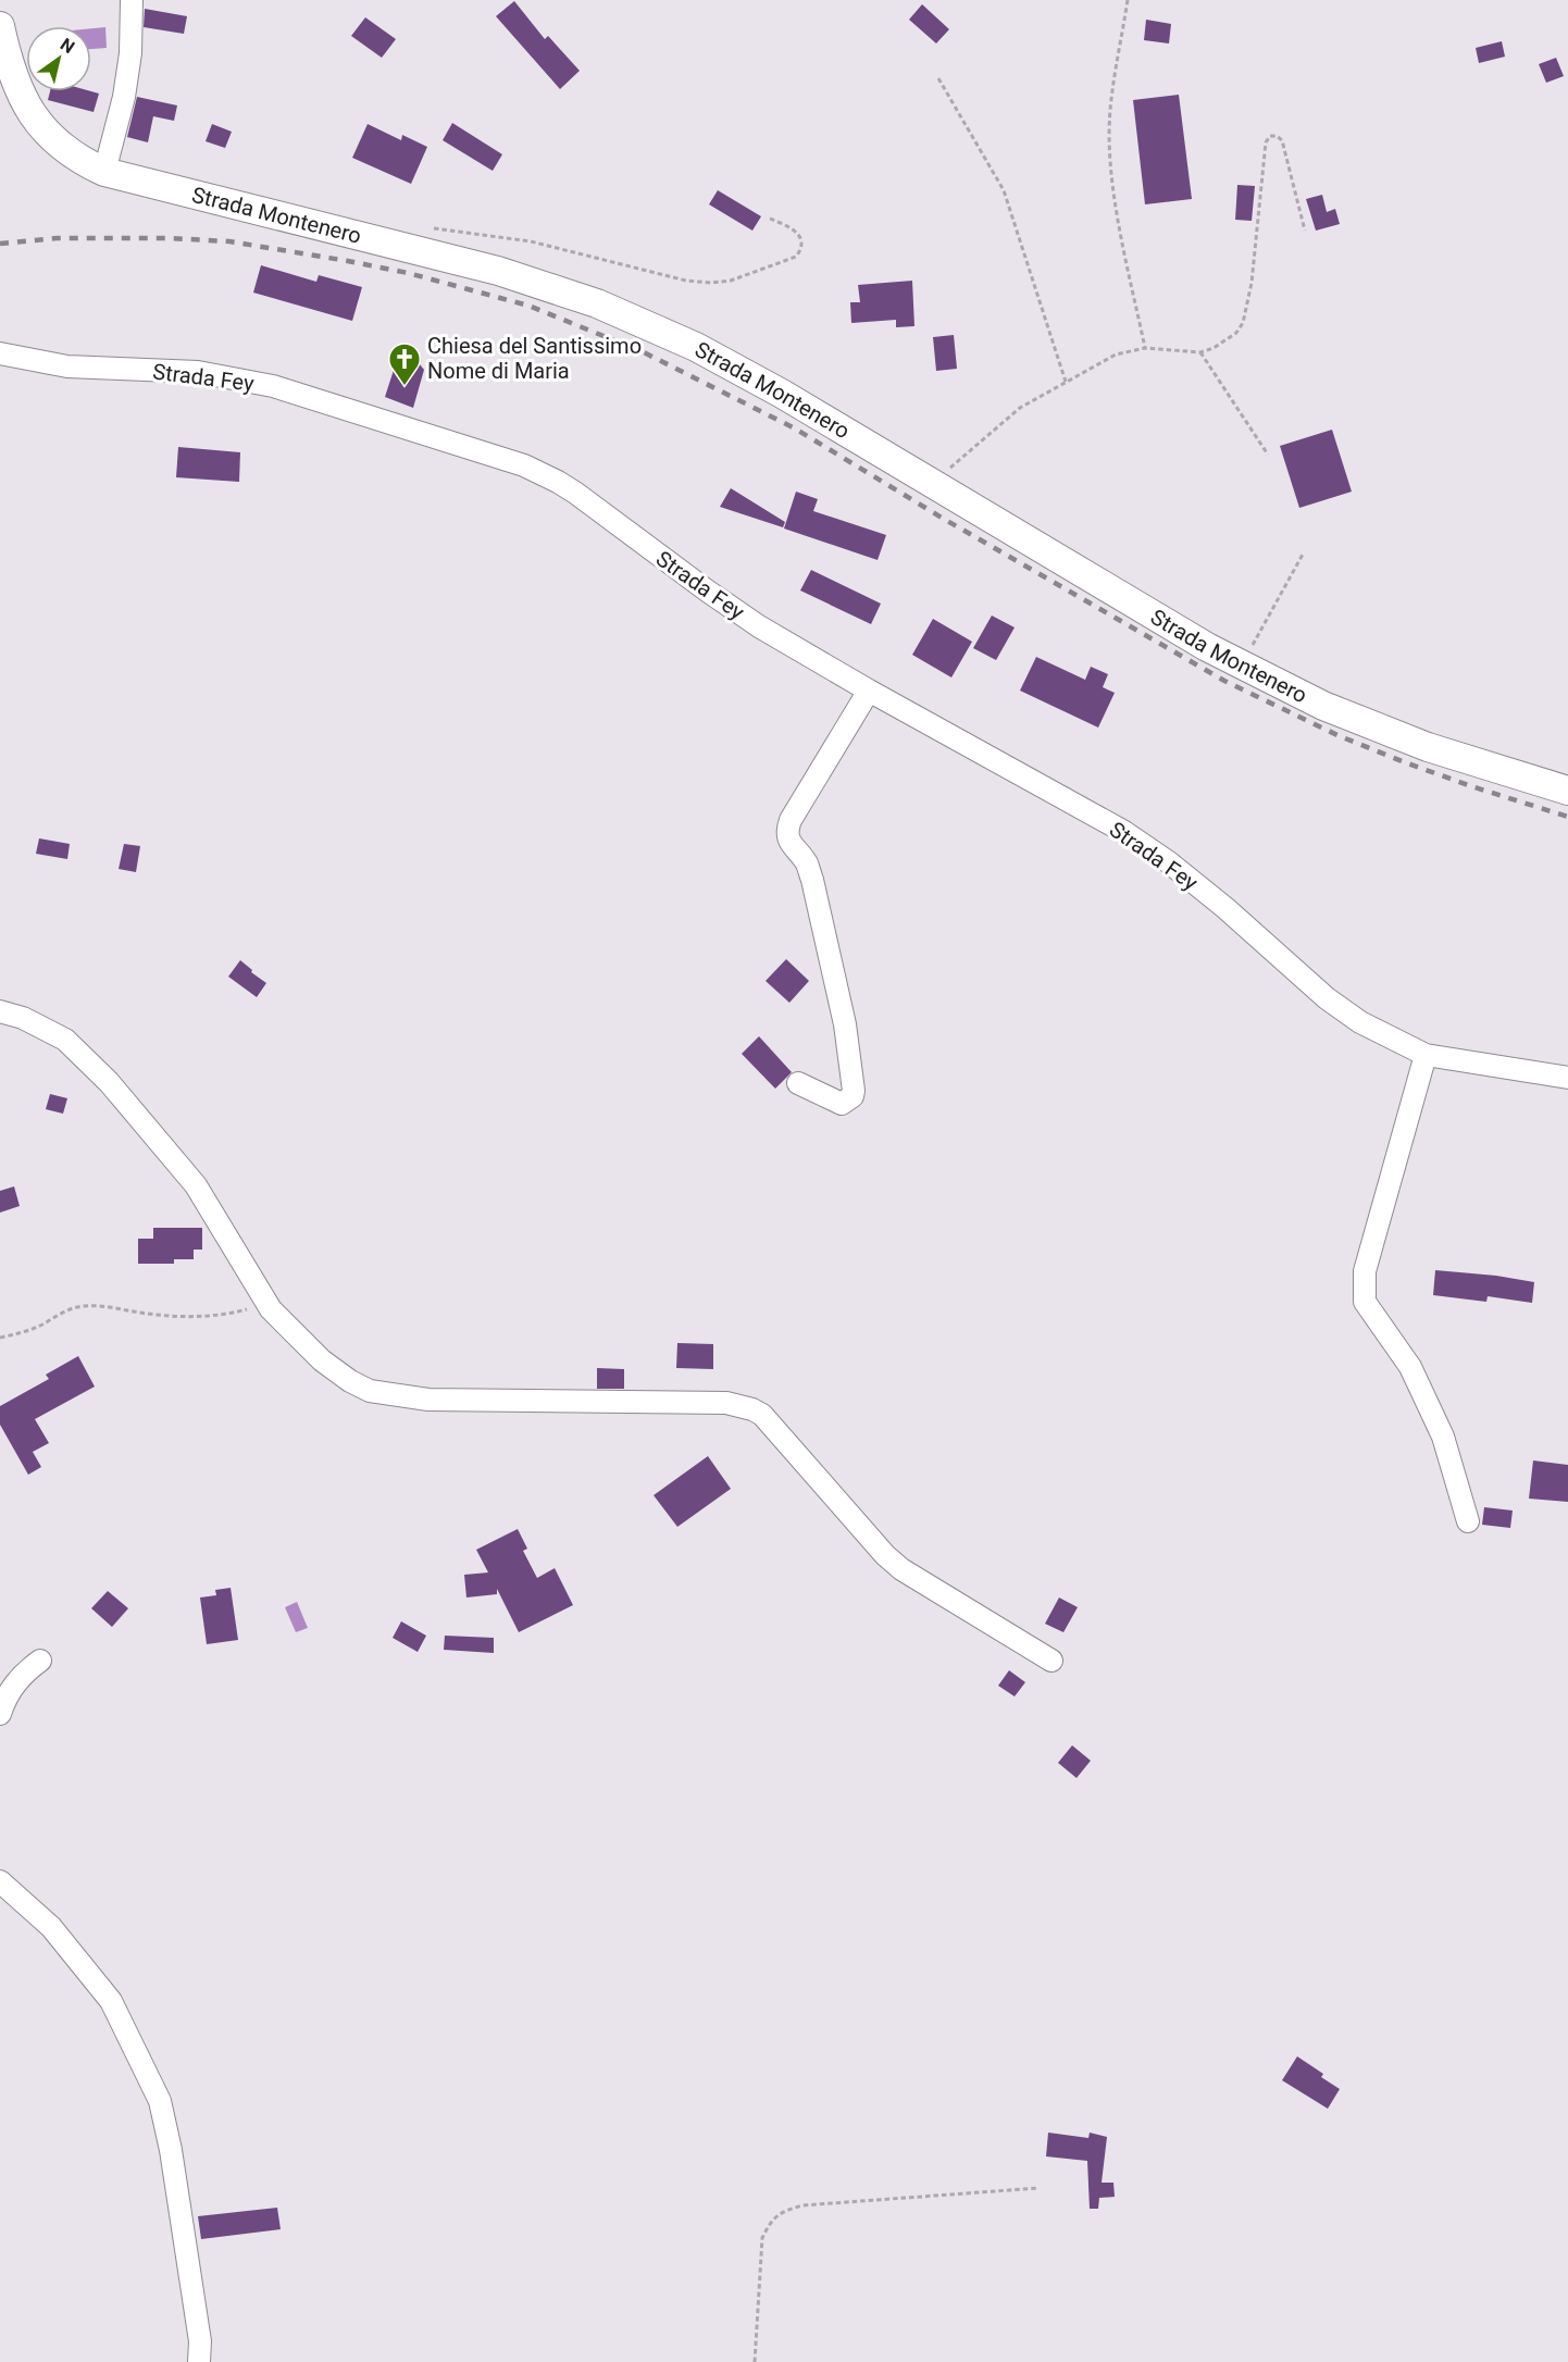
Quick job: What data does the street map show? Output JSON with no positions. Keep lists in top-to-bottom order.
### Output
{
  "streets": {
    "main road": ["Strada Montenero"],
    "street": ["Strada Fey"]
  },
  "places": {
    "church": ["Chiesa del Santissimo Nome di Maria"]
  },
  "north": "top right"
}
